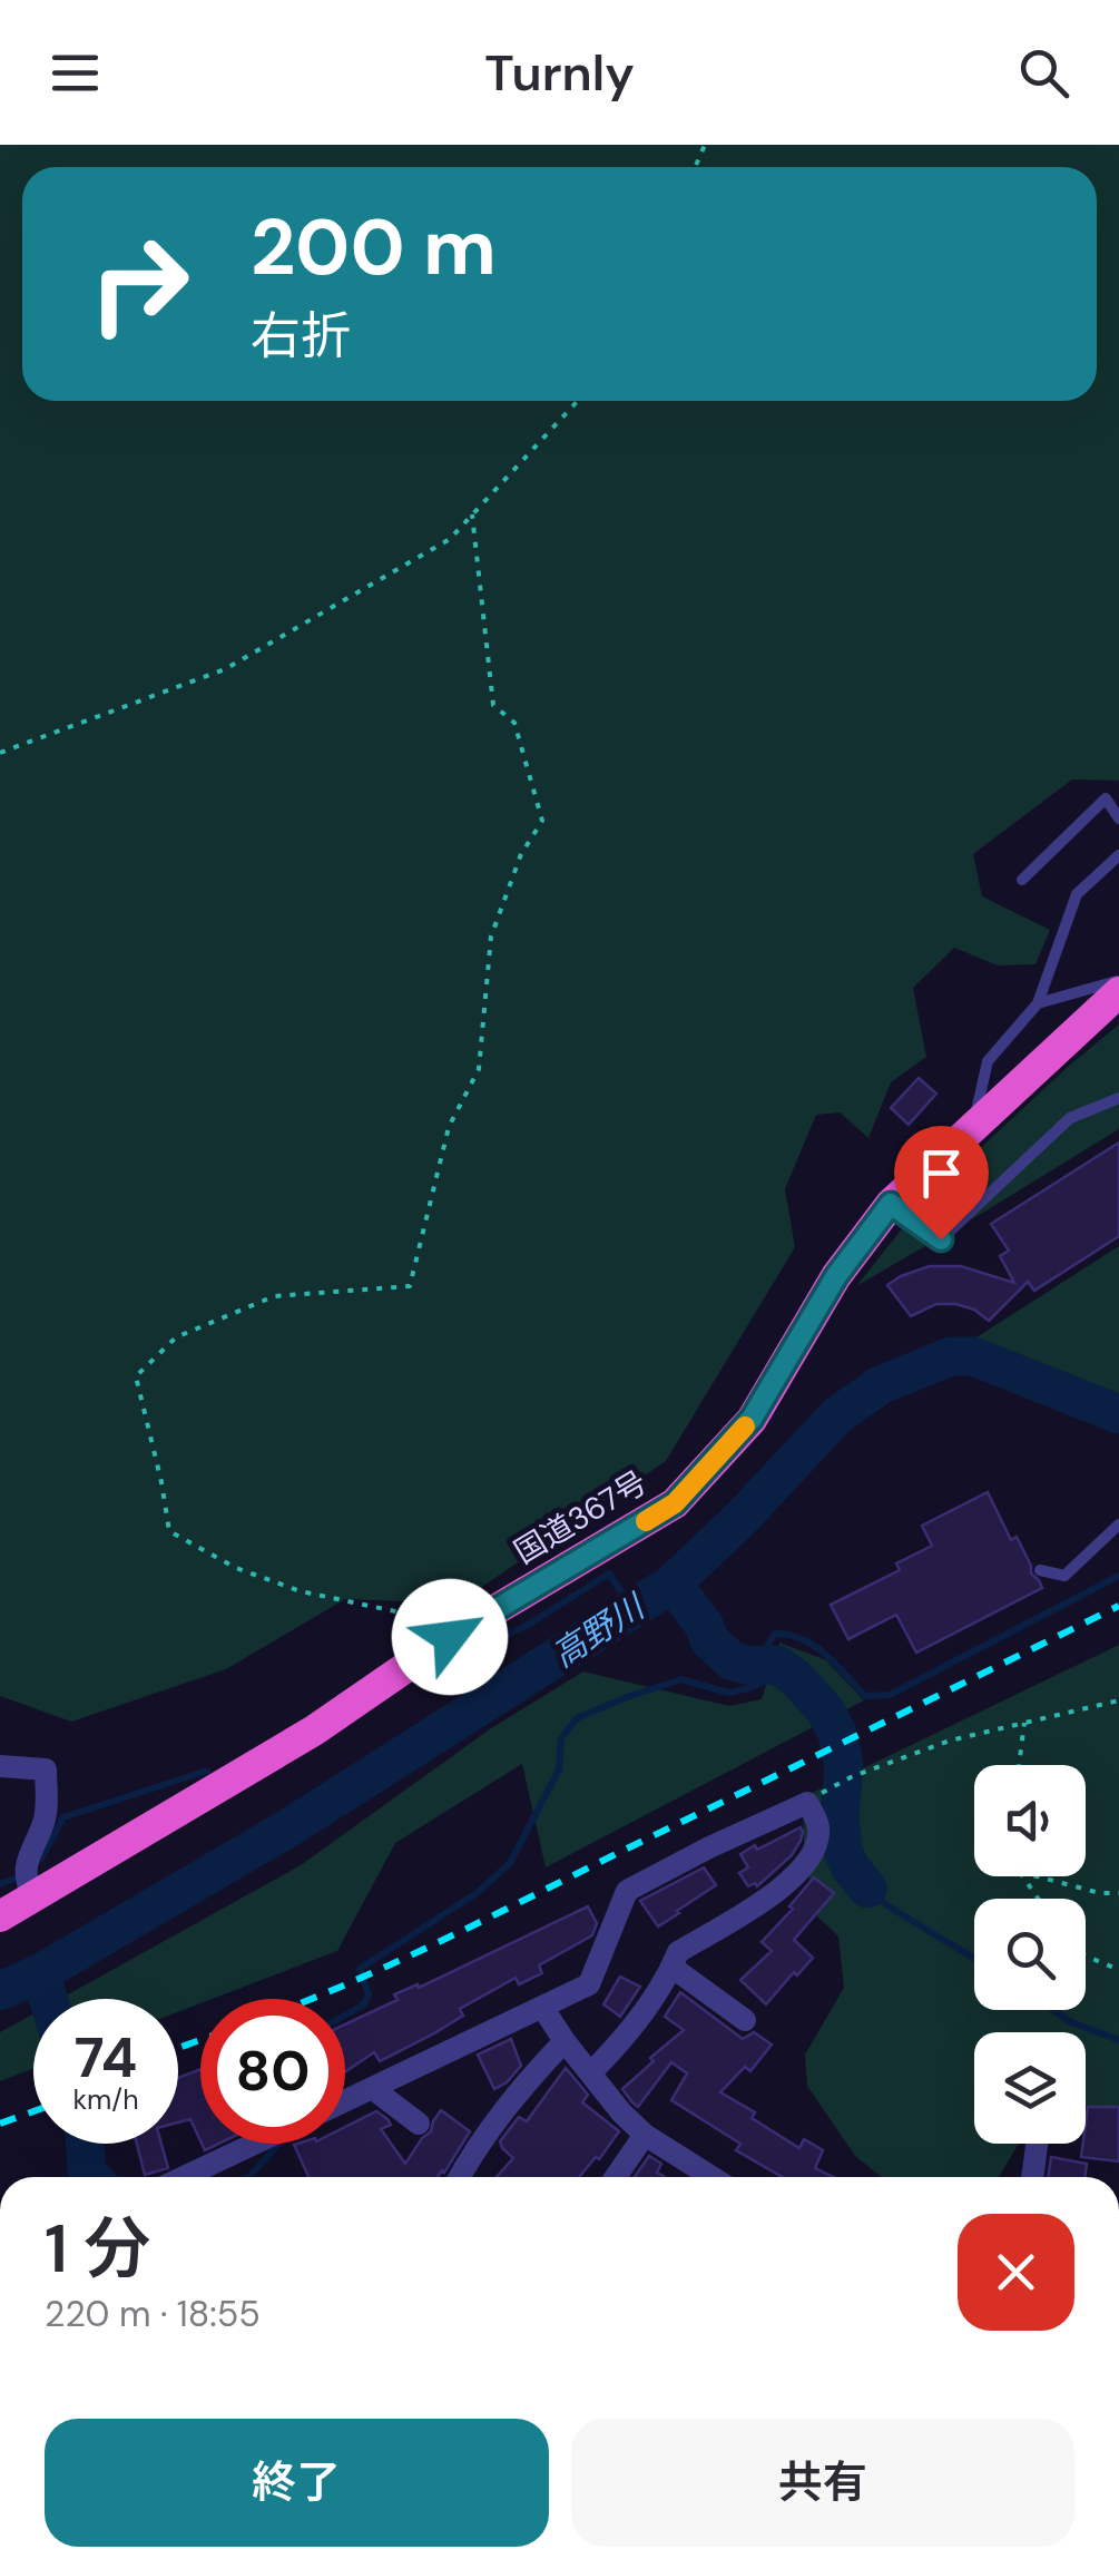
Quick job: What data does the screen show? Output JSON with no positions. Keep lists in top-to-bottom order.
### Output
{
  "streets": {
    "highway": ["国道367号"]
  },
  "water": ["高野川"],
  "page": {
    "header": "Turnly",
    "turn": ["200 m", "右折"],
    "speed": "74 km/h",
    "limit": "80",
    "heading": ["1 分", "220 m · 18:55"],
    "buttons": ["終了", "共有"]
  }
}
